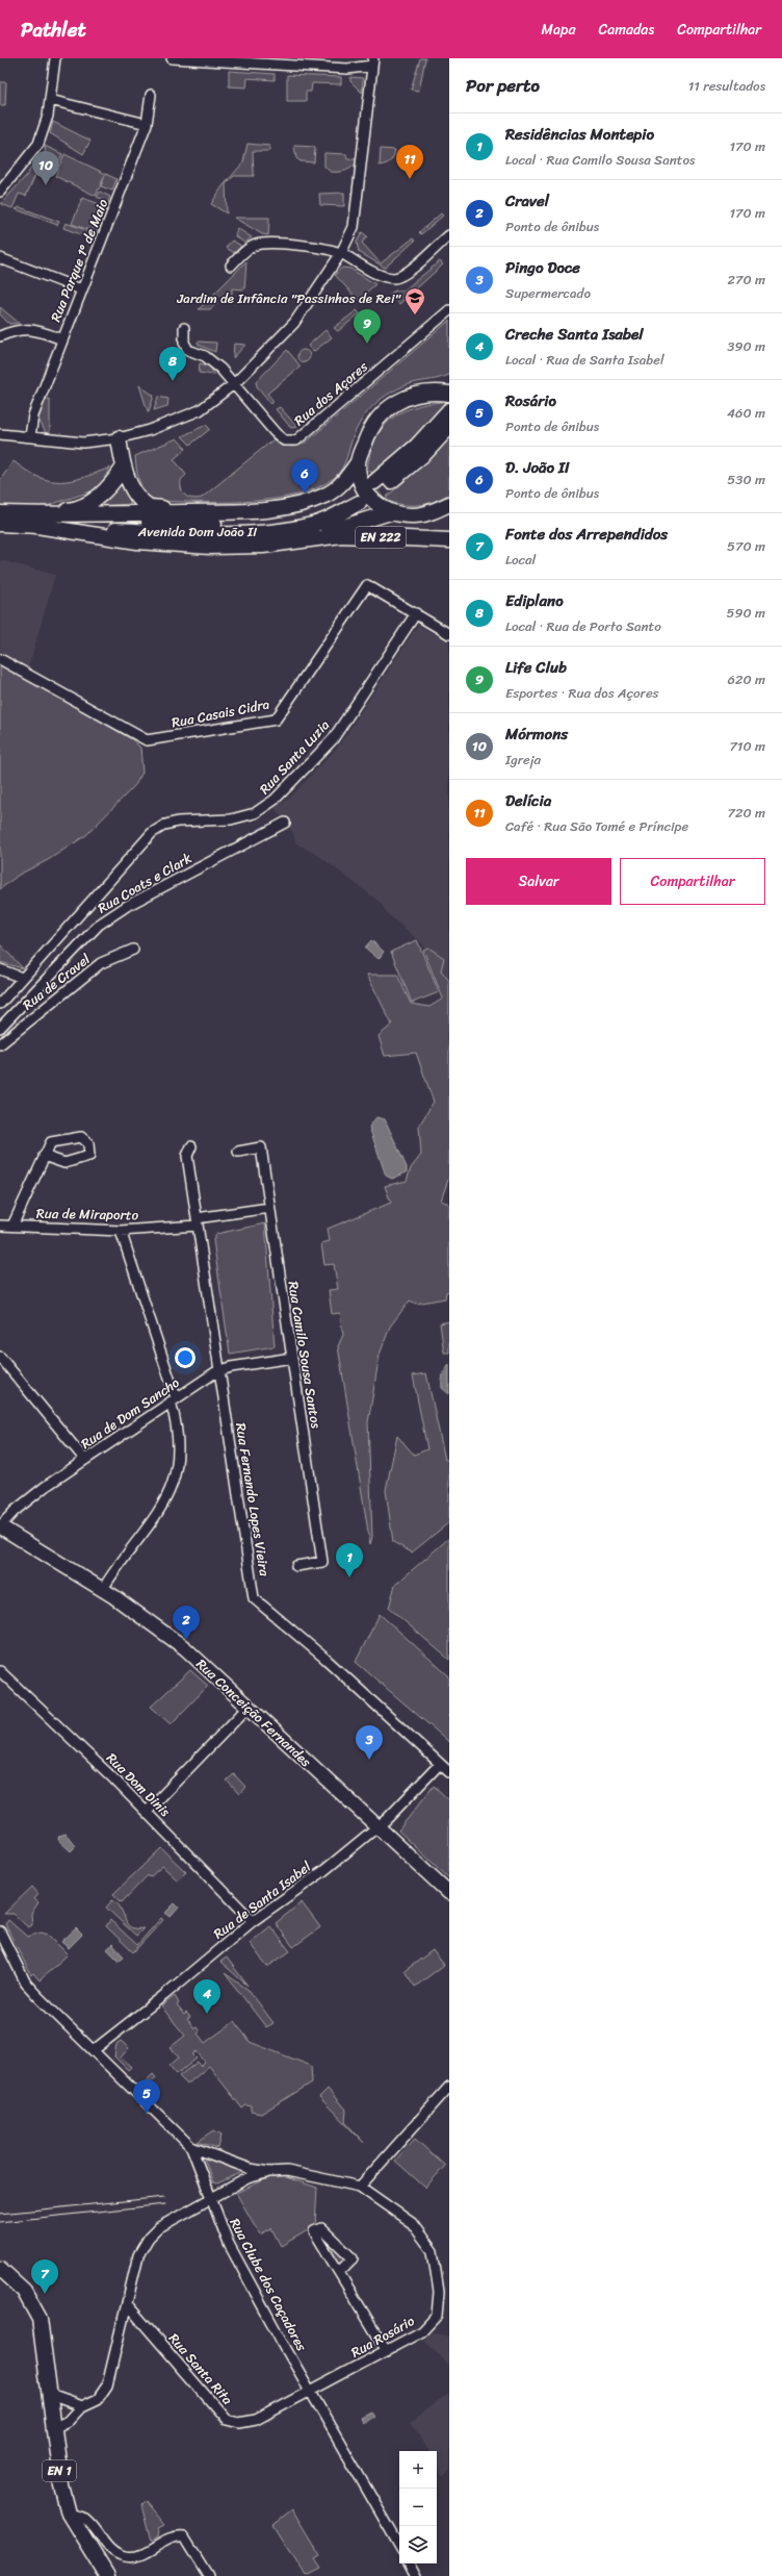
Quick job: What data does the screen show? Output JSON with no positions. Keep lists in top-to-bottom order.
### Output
{
  "streets": {
    "main road": [
      "Avenida Dom João II",
      "EN 222",
      "Rua Conceição Fernandes",
      "EN 1"
    ],
    "street": [
      "Rua Parque 1º de Maio",
      "Rua dos Açores",
      "Rua Casais Cidra",
      "Rua Santa Luzia",
      "Rua Coats e Clark",
      "Rua de Cravel",
      "Rua de Miraporto",
      "Rua Camilo Sousa Santos",
      "Rua de Dom Sancho",
      "Rua Fernando Lopes Vieira",
      "Rua Dom Dinis",
      "Rua de Santa Isabel",
      "Rua Clube dos Caçadores",
      "Rua Rosário",
      "Rua Santa Rita"
    ]
  },
  "crossings": [
    ["Rua Casais Cidra", "Rua Santa Luzia"],
    ["Rua de Miraporto", "Rua Camilo Sousa Santos"],
    ["Rua de Miraporto", "Rua Fernando Lopes Vieira"],
    ["Rua Camilo Sousa Santos", "Rua de Dom Sancho"],
    ["Rua de Dom Sancho", "Rua Fernando Lopes Vieira"],
    ["Rua de Dom Sancho", "Rua Conceição Fernandes"],
    ["Rua Fernando Lopes Vieira", "Rua de Santa Isabel"],
    ["Rua Conceição Fernandes", "Rua de Santa Isabel"],
    ["Rua Dom Dinis", "Rua de Santa Isabel"],
    ["Rua de Santa Isabel", "Rua Clube dos Caçadores"],
    ["Rua Clube dos Caçadores", "Rua Rosário"],
    ["Rua Clube dos Caçadores", "Rua Santa Rita"],
    ["Rua Rosário", "Rua Santa Rita"],
    ["Rua Rosário", "EN 1"]
  ],
  "places": {
    "school or university": ["Jardim de Infância \"Passinhos de Rei\""]
  },
  "page": {
    "header": "Pathlet",
    "nav": ["Mapa", "Camadas", "Compartilhar"],
    "heading": ["Por perto", "11 resultados"],
    "list": [
      {
        "mark": "1",
        "name": "Residências Montepio",
        "note": "Local · Rua Camilo Sousa Santos",
        "value": "170 m"
      },
      {
        "mark": "2",
        "name": "Cravel",
        "note": "Ponto de ônibus",
        "value": "170 m"
      },
      {
        "mark": "3",
        "name": "Pingo Doce",
        "note": "Supermercado",
        "value": "270 m"
      },
      {
        "mark": "4",
        "name": "Creche Santa Isabel",
        "note": "Local · Rua de Santa Isabel",
        "value": "390 m"
      },
      {
        "mark": "5",
        "name": "Rosário",
        "note": "Ponto de ônibus",
        "value": "460 m"
      },
      {
        "mark": "6",
        "name": "D. João II",
        "note": "Ponto de ônibus",
        "value": "530 m"
      },
      {
        "mark": "7",
        "name": "Fonte dos Arrependidos",
        "note": "Local",
        "value": "570 m"
      },
      {
        "mark": "8",
        "name": "Ediplano",
        "note": "Local · Rua de Porto Santo",
        "value": "590 m"
      },
      {
        "mark": "9",
        "name": "Life Club",
        "note": "Esportes · Rua dos Açores",
        "value": "620 m"
      },
      {
        "mark": "10",
        "name": "Mórmons",
        "note": "Igreja",
        "value": "710 m"
      },
      {
        "mark": "11",
        "name": "Delícia",
        "note": "Café · Rua São Tomé e Príncipe",
        "value": "720 m"
      }
    ],
    "pins": [
      "11",
      "10",
      "9",
      "8",
      "6",
      "1",
      "2",
      "3",
      "4",
      "5",
      "7"
    ],
    "buttons": ["Salvar", "Compartilhar"],
    "map_buttons": ["+", "−"]
  }
}
